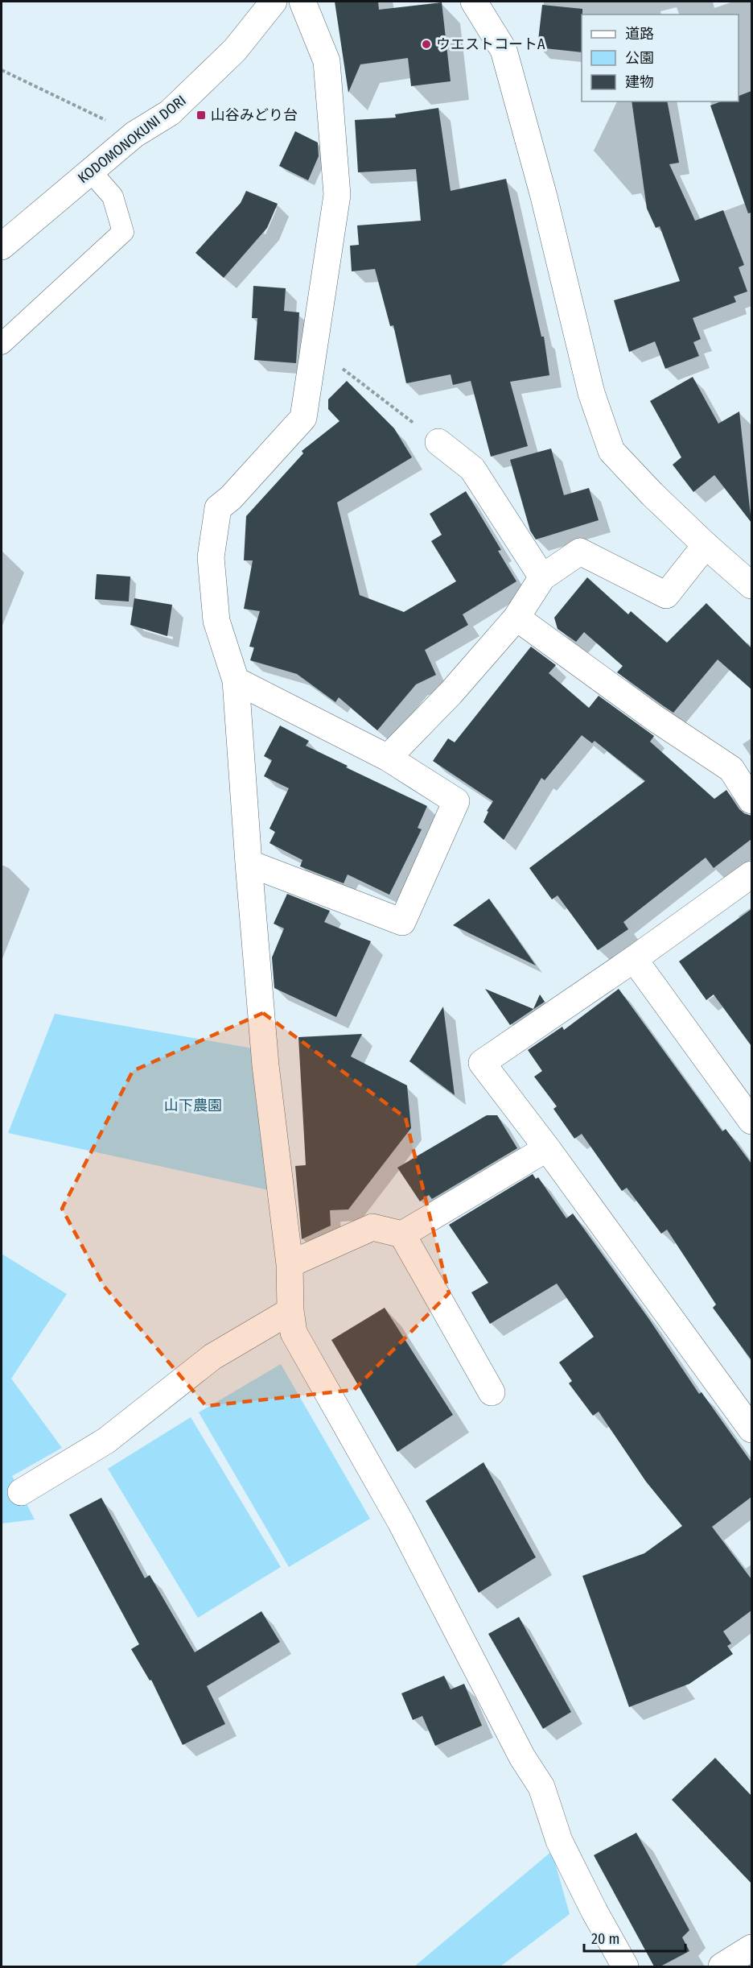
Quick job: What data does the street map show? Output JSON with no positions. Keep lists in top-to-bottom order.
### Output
{
  "streets": {
    "street": ["KODOMONOKUNI DORI"]
  },
  "parks": ["山下農園"],
  "places": {
    "other": ["ウエストコートA"],
    "transit": ["山谷みどり台"]
  },
  "legend": ["道路", "公園", "建物"],
  "scale_bar": "20 m"
}
